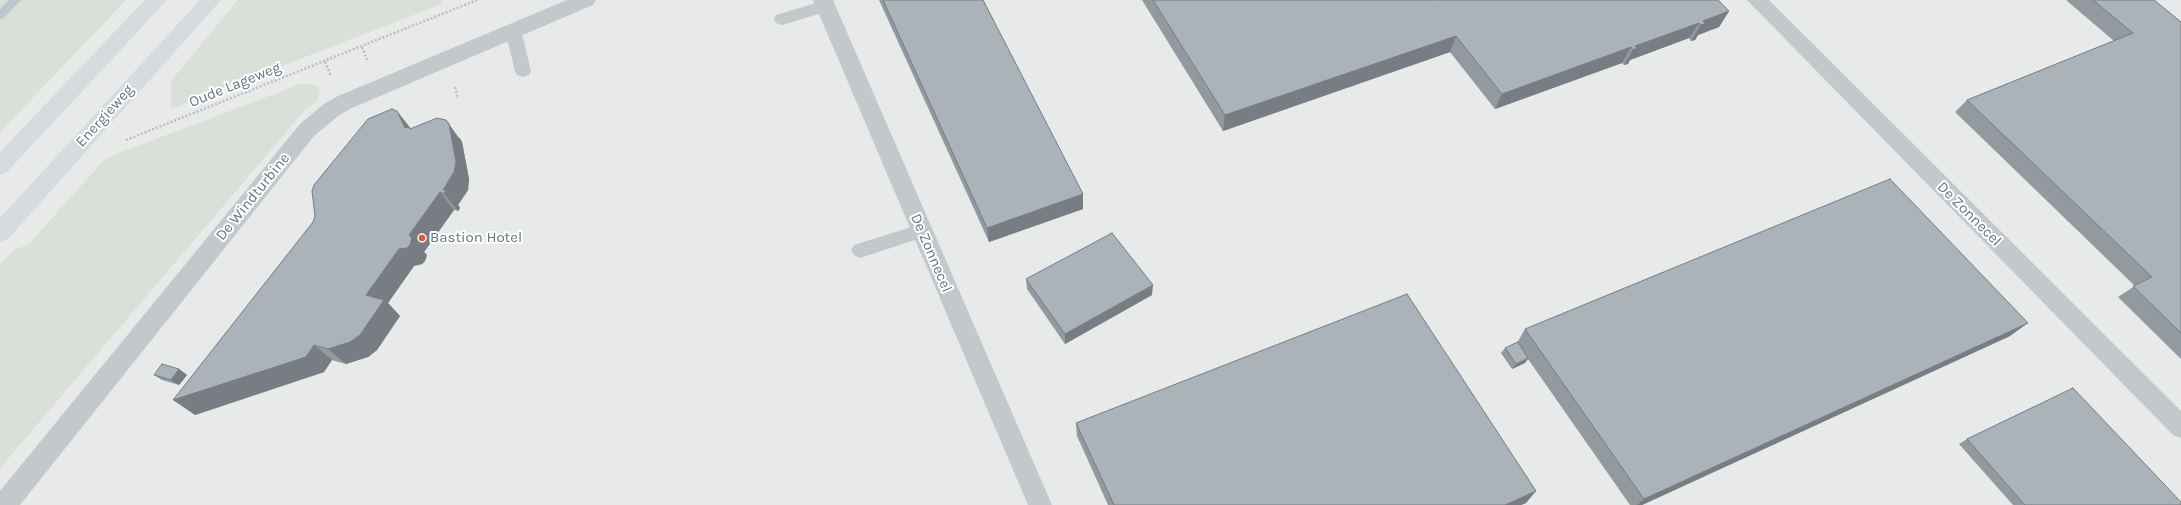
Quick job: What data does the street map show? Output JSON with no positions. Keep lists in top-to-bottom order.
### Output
{
  "streets": {
    "main road": ["Energieweg"],
    "street": ["De Windturbine", "De Zonnecel"],
    "path": ["Oude Lageweg"]
  },
  "places": ["Bastion Hotel"]
}
